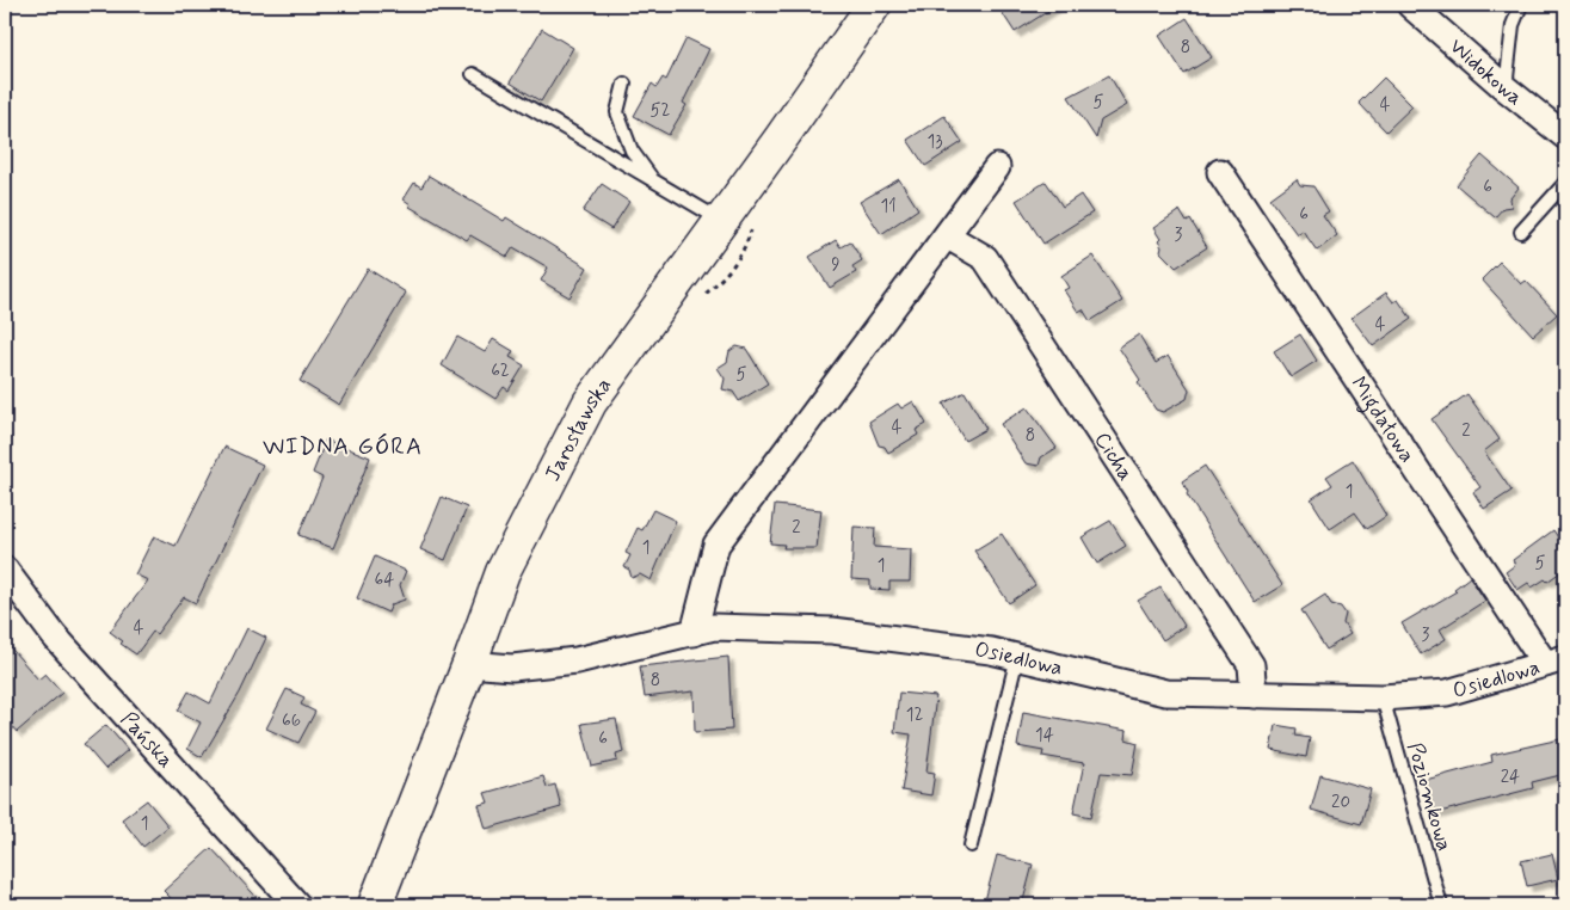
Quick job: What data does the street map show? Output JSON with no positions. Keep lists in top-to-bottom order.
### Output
{
  "streets": {
    "main road": ["Jarosławska"],
    "street": [
      "Widokowa",
      "Migdałowa",
      "Cicha",
      "Osiedlowa",
      "Pańska"
    ],
    "lane": ["Poziomkowa"]
  },
  "crossings": [
    ["Migdałowa", "Osiedlowa"],
    ["Jarosławska", "Osiedlowa"],
    ["Cicha", "Osiedlowa"],
    ["Osiedlowa", "Poziomkowa"]
  ],
  "districts": ["WIDNA GÓRA"],
  "house_numbers": [
    "8",
    "5",
    "4",
    "52",
    "13",
    "6",
    "11",
    "6",
    "3",
    "9",
    "4",
    "62",
    "5",
    "4",
    "2",
    "8",
    "1",
    "2",
    "1",
    "5",
    "1",
    "64",
    "4",
    "3",
    "8",
    "12",
    "66",
    "14",
    "6",
    "24",
    "20",
    "1"
  ]
}
